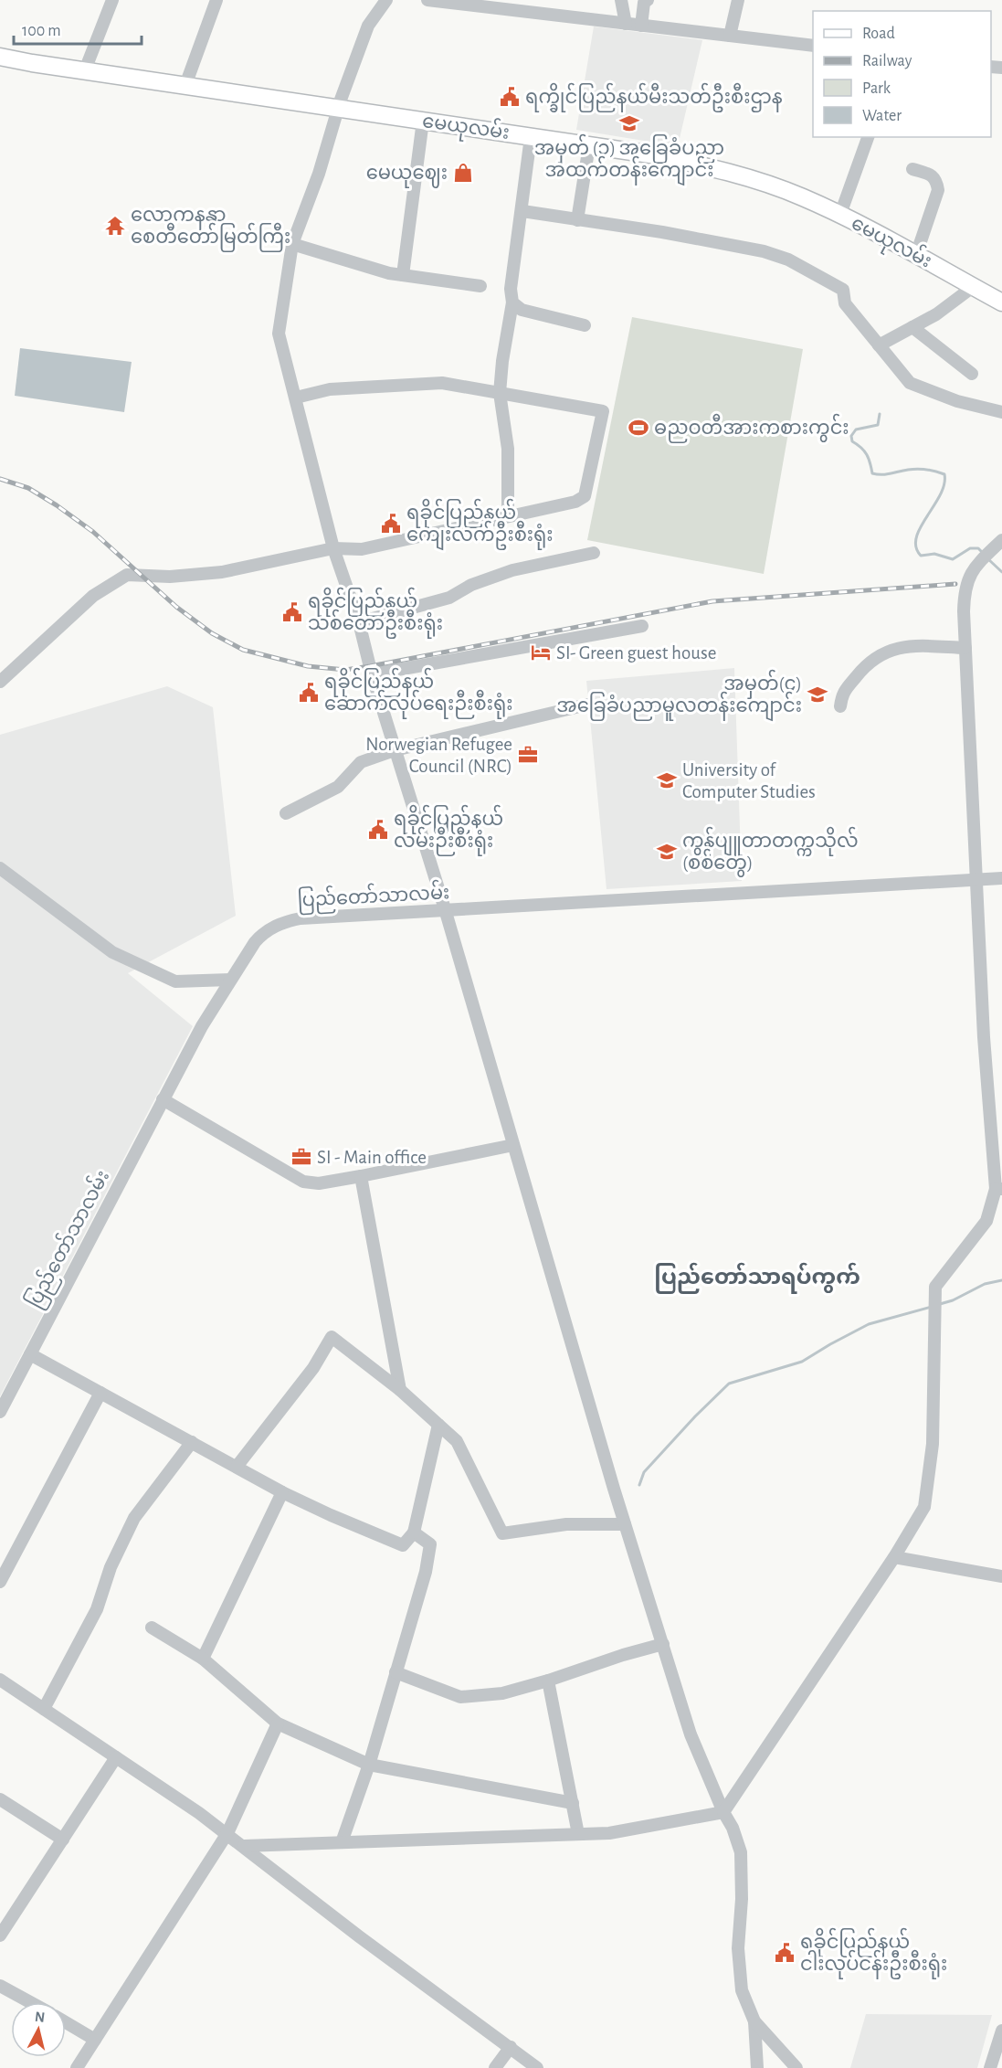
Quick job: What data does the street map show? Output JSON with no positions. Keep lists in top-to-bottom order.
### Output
{
  "streets": {
    "main road": ["မေယုလမ်း"],
    "street": ["ပြည်တော်သာလမ်း"]
  },
  "districts": ["ပြည်တော်သာရပ်ကွက်"],
  "places": {
    "public building": [
      "ရက္ခိုင်ပြည်နယ်မီးသတ်ဦးစီးဌာန",
      "ရခိုင်ပြည်နယ် ကျေးလက်ဦးစီးရုံး",
      "ရခိုင်ပြည်နယ် သစ်တောဦးစီးရုံး",
      "ရခိုင်ပြည်နယ် ဆောက်လုပ်ရေးဉီးစီးရုံး",
      "ရခိုင်ပြည်နယ် လမ်းဉီးစီးရုံး",
      "ရခိုင်ပြည်နယ် ငါးလုပ်ငန်းဦးစီးရုံး"
    ],
    "school or university": [
      "အမှတ် (၁) အခြေခံပညာ အထက်တန်းကျောင်း",
      "အမှတ်(၄) အခြေခံပညာမူလတန်းကျောင်း",
      "University of Computer Studies",
      "ကွန်ပျူတာတက္ကသိုလ် (စစ်တွေ)"
    ],
    "shop": ["မေယုဈေး"],
    "temple": ["လောကနန္ဒာ စေတီတော်မြတ်ကြီး"],
    "sports": ["ဓညဝတီအားကစားကွင်း"],
    "hotel": ["SI- Green guest house"],
    "office": ["Norwegian Refugee Council (NRC)", "SI - Main office"]
  },
  "legend": [
    "Road",
    "Railway",
    "Park",
    "Water"
  ],
  "scale_bar": "100 m",
  "north": "top"
}
